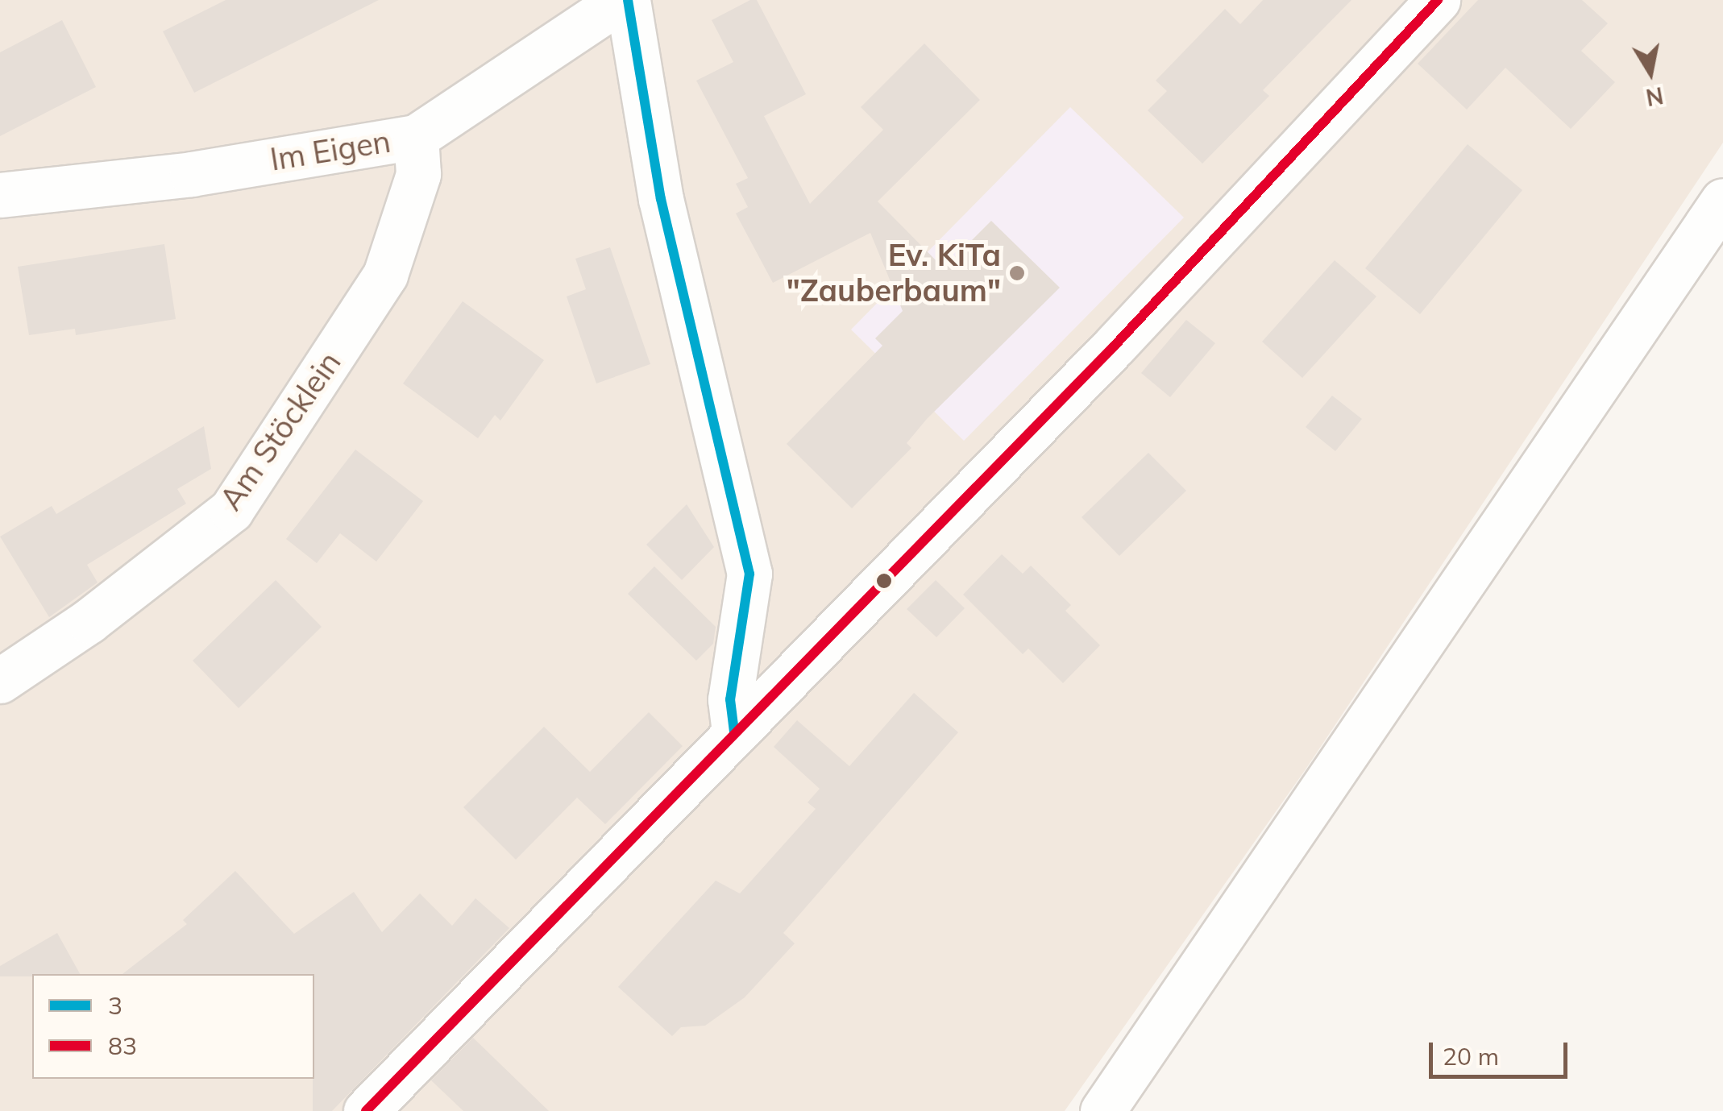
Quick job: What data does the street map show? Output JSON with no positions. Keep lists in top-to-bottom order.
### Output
{
  "streets": {
    "street": ["Im Eigen", "Am Stöcklein"]
  },
  "crossings": [
    ["Im Eigen", "Am Stöcklein"]
  ],
  "places": ["Ev. KiTa \"Zauberbaum\""],
  "lines": ["transit line 3", "transit line 83"],
  "legend": ["3", "83"],
  "scale_bar": "20 m",
  "north": "bottom"
}
